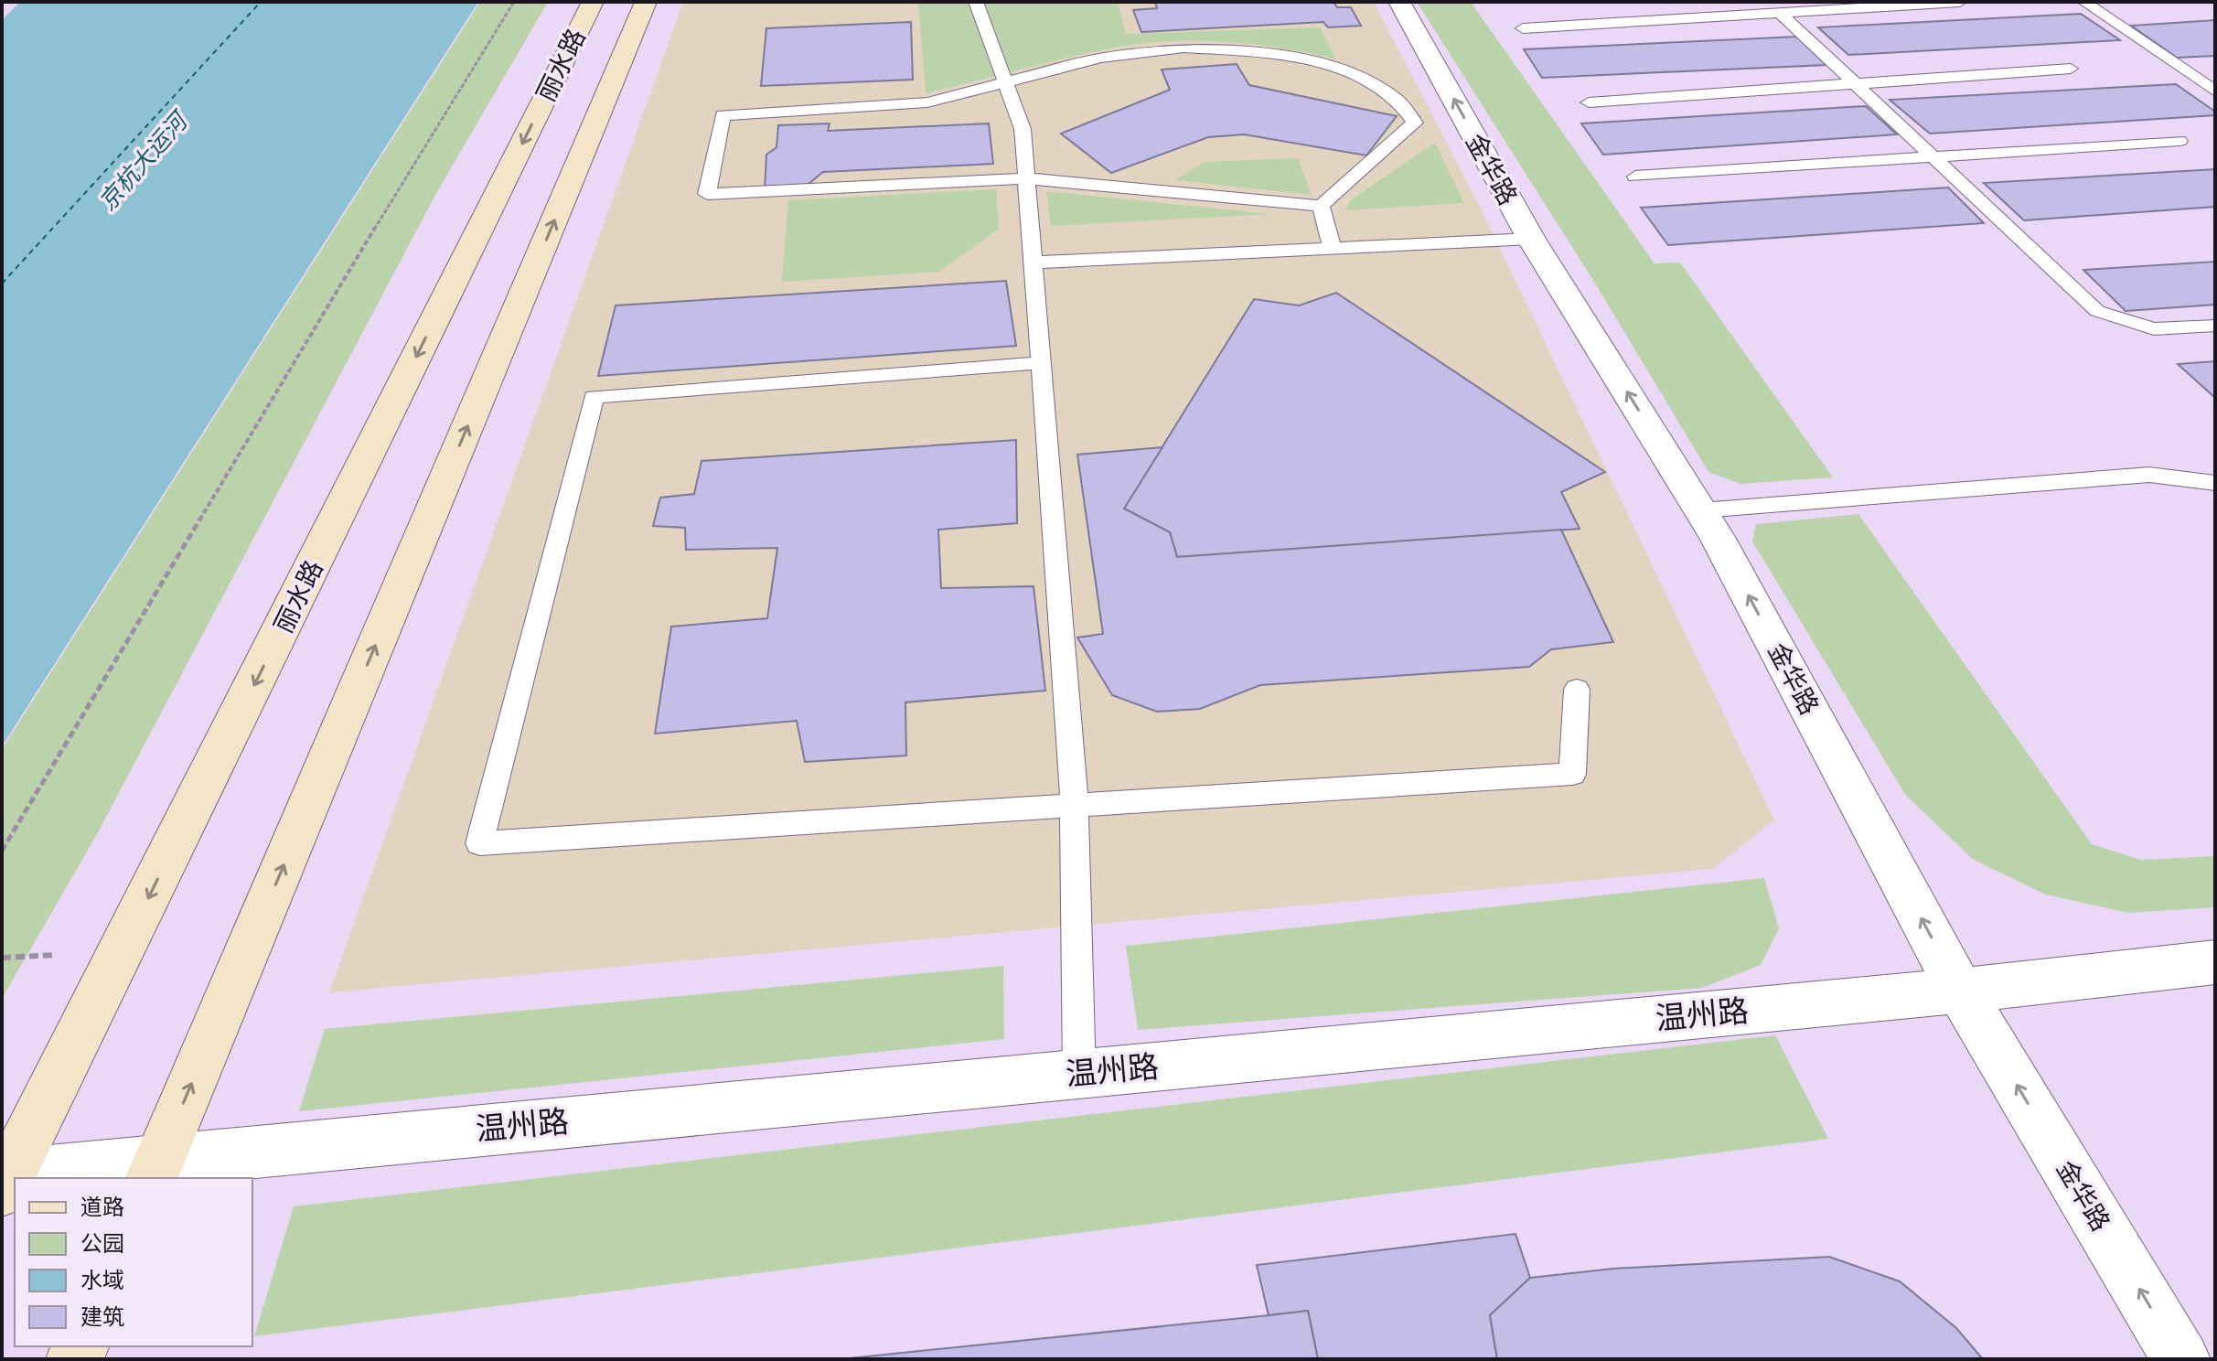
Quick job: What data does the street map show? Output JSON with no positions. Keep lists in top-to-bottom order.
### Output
{
  "streets": {
    "main road": ["丽水路"],
    "street": ["金华路", "温州路"]
  },
  "crossings": [
    ["丽水路", "温州路"],
    ["金华路", "温州路"]
  ],
  "one_way": ["金华路"],
  "water": ["京杭大运河"],
  "legend": [
    "道路",
    "公园",
    "水域",
    "建筑"
  ]
}
